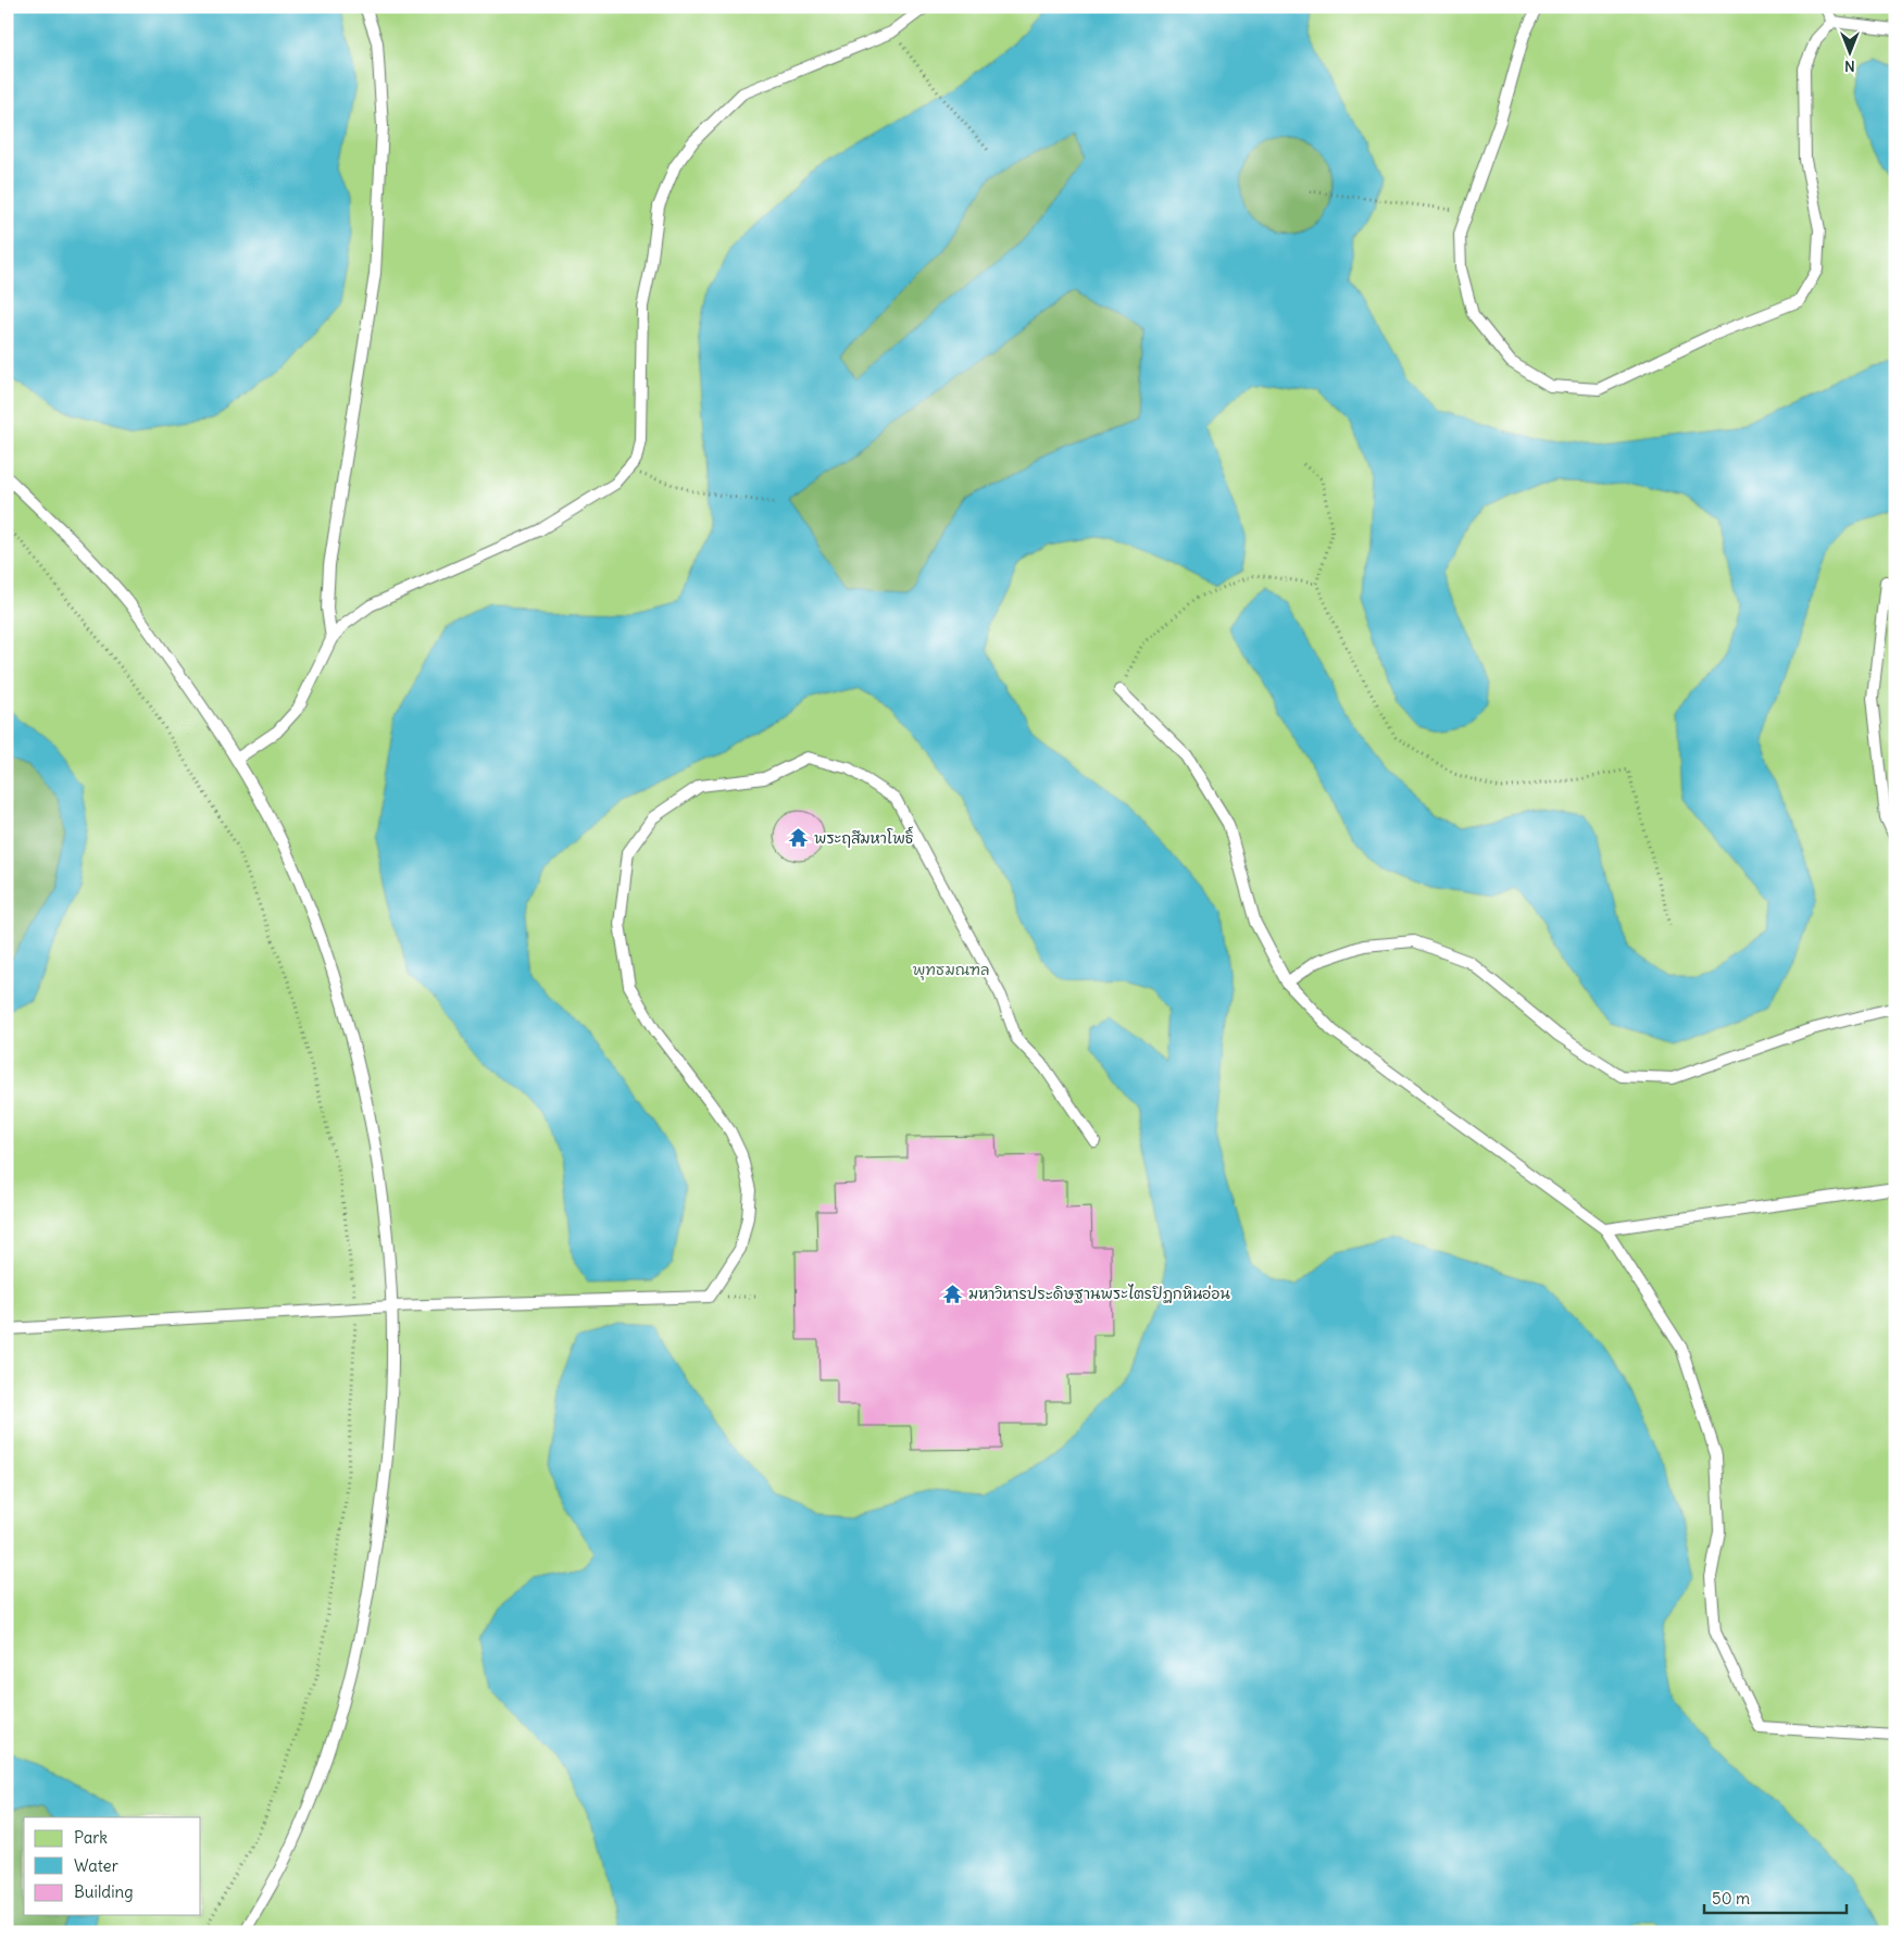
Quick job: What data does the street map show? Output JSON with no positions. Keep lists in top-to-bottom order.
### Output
{
  "parks": ["พุทธมณฑล"],
  "places": {
    "temple": ["พระฤสีมหาโพธิ์", "มหาวิหารประดิษฐานพระไตรปิฏกหินอ่อน"]
  },
  "legend": ["Park", "Water", "Building"],
  "scale_bar": "50 m",
  "north": "bottom"
}
